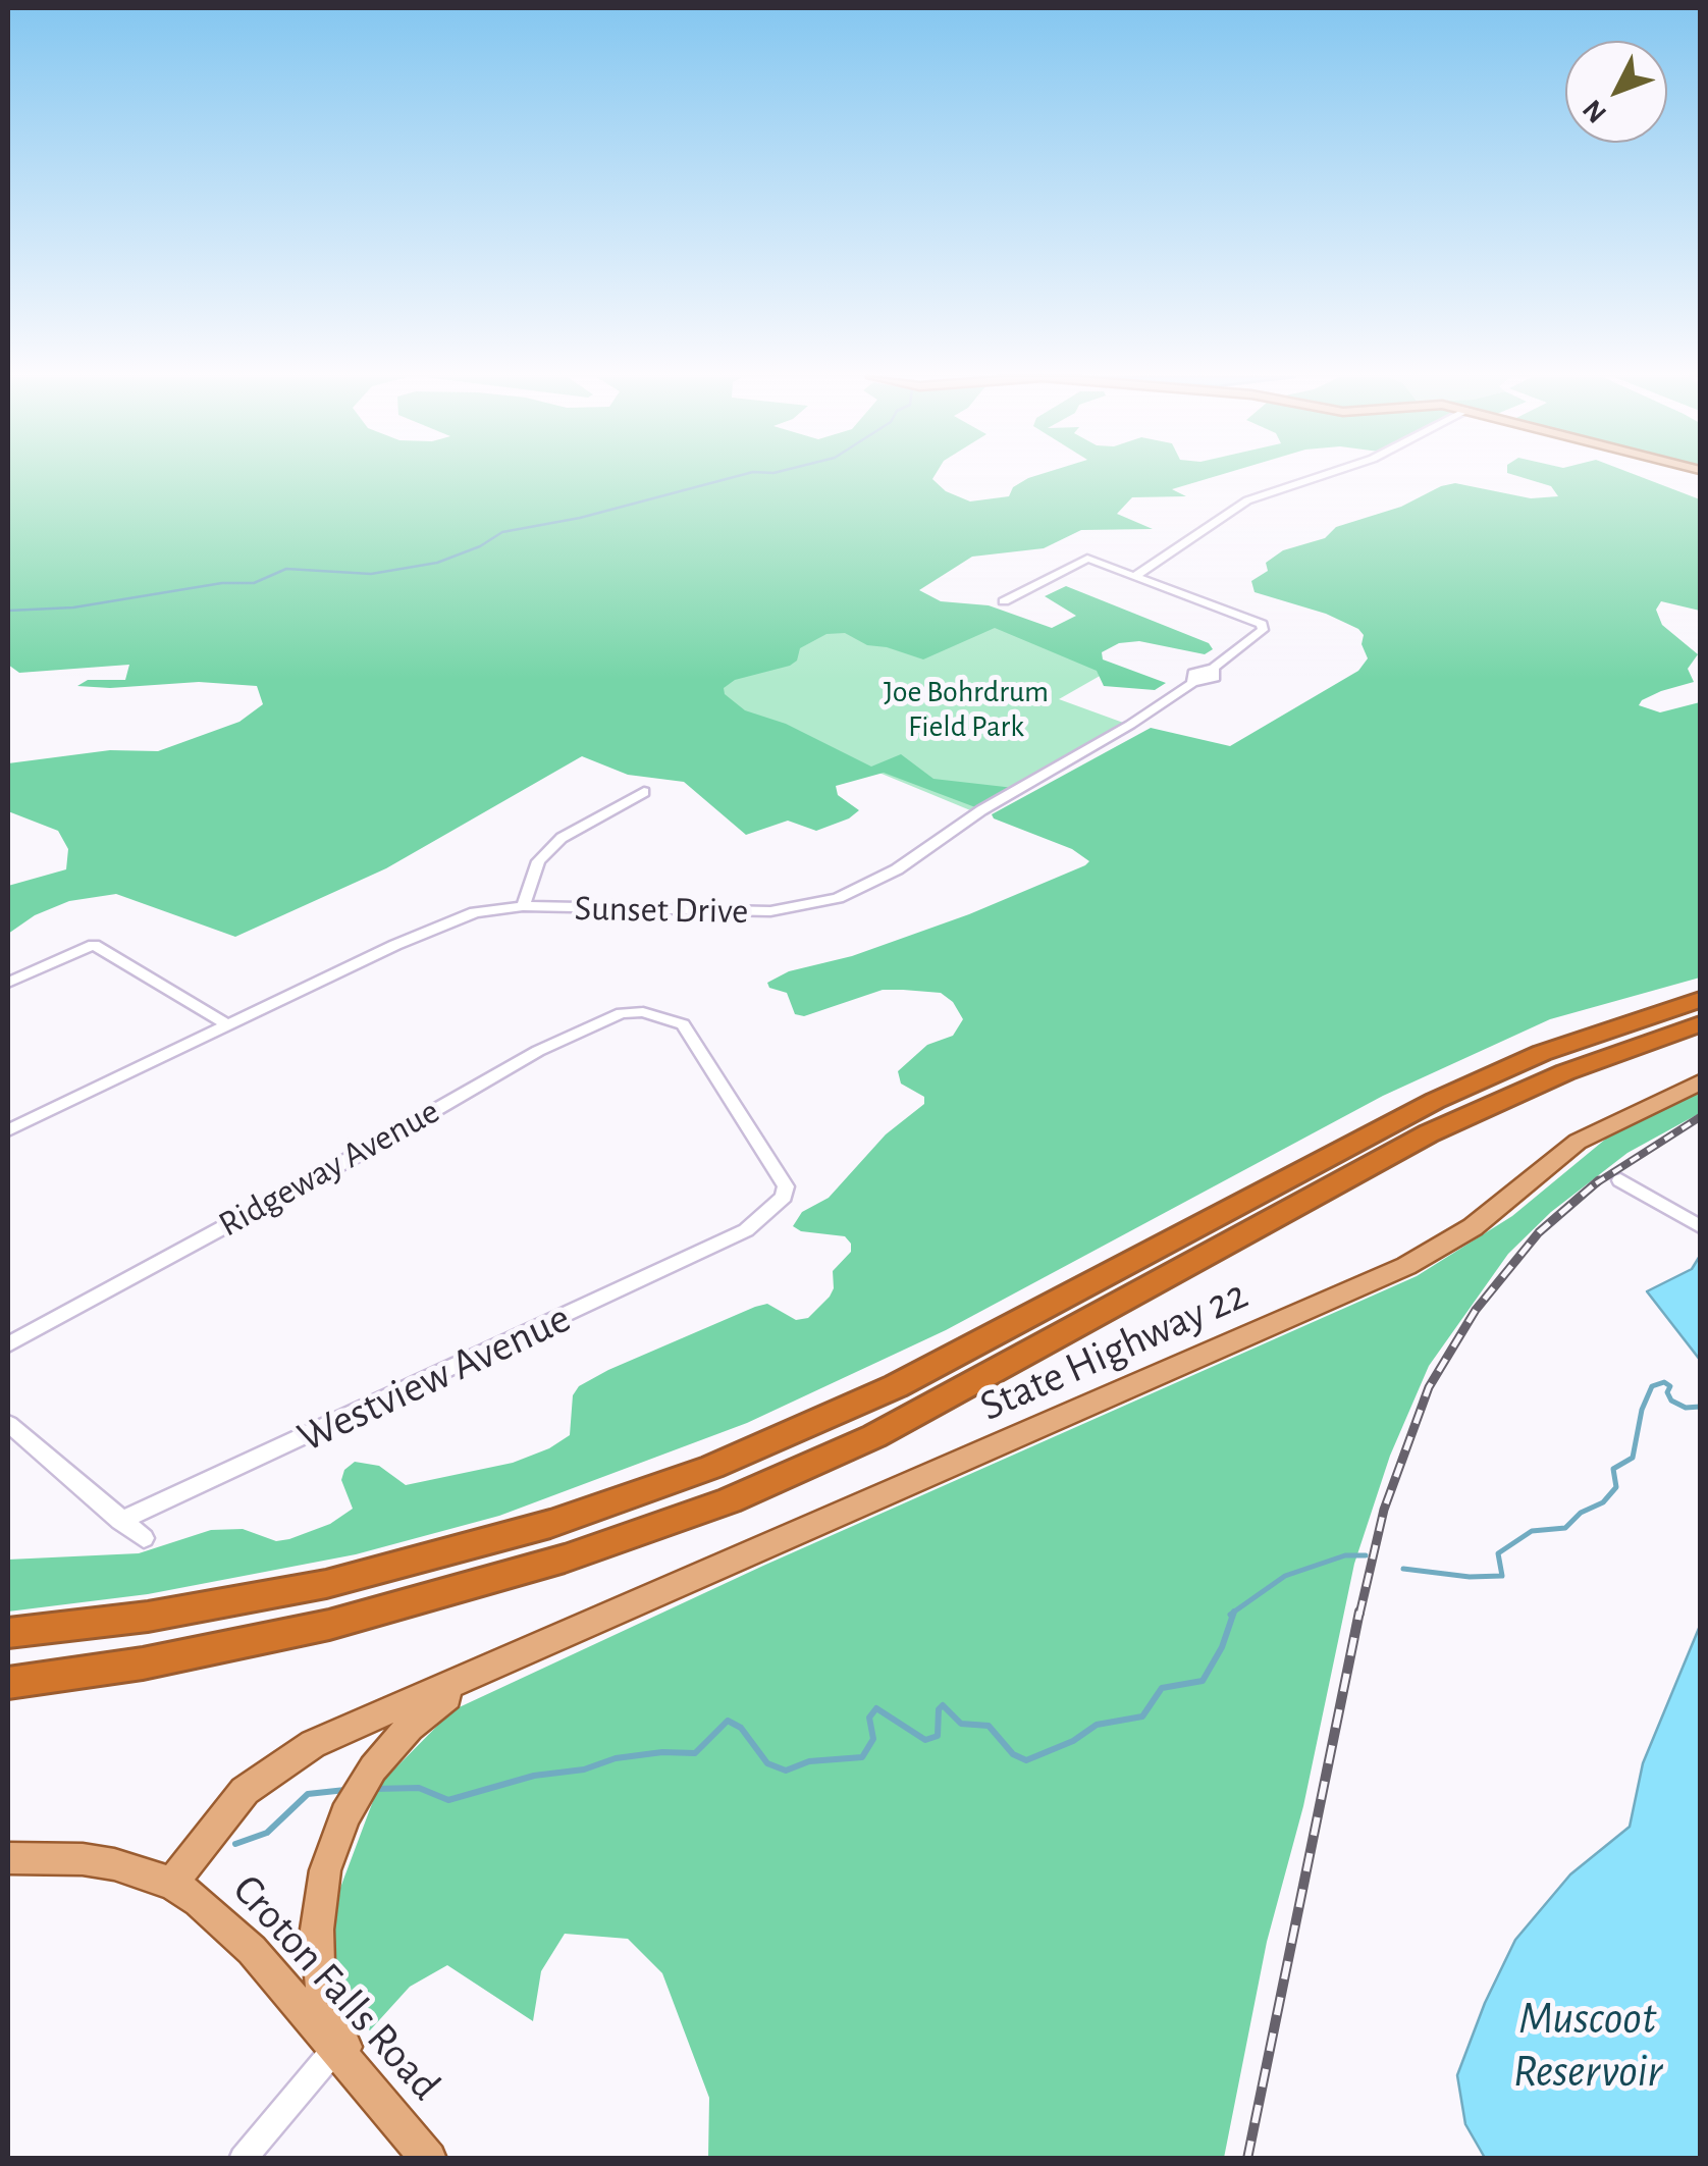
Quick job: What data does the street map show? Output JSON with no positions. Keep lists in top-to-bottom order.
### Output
{
  "streets": {
    "main road": ["State Highway 22", "Croton Falls Road"],
    "street": ["Sunset Drive", "Ridgeway Avenue", "Westview Avenue"]
  },
  "crossings": [
    ["Ridgeway Avenue", "Westview Avenue"]
  ],
  "water": ["Muscoot Reservoir"],
  "parks": ["Joe Bohrdrum Field Park"],
  "north": "bottom left"
}
